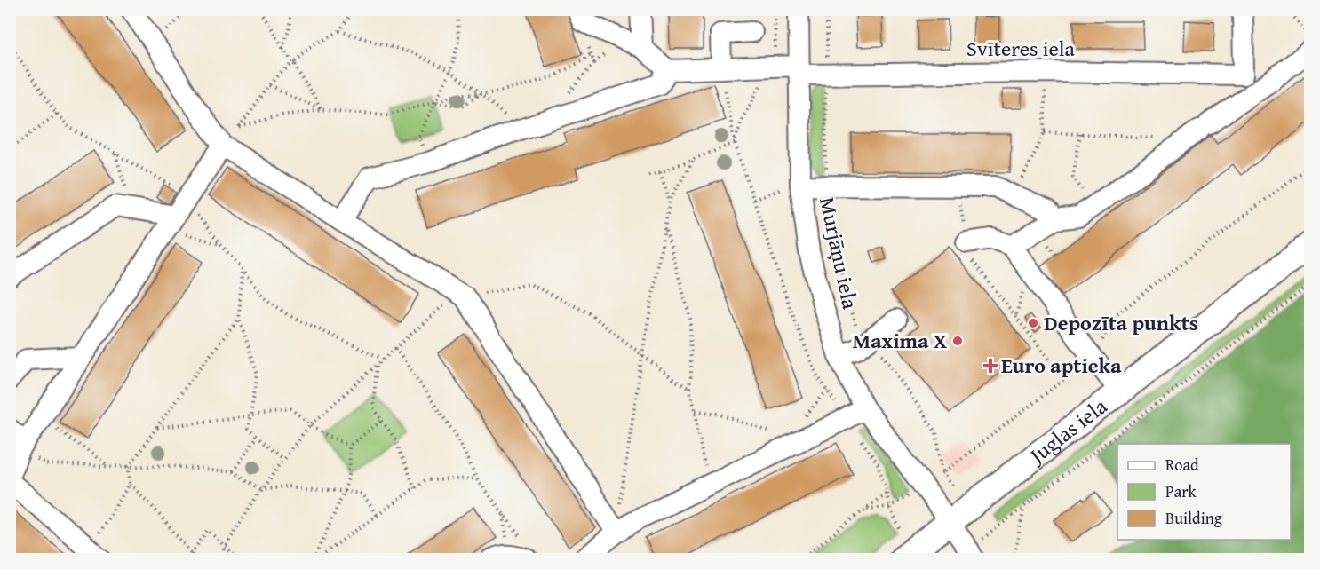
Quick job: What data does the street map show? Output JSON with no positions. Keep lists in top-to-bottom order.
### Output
{
  "streets": {
    "main road": ["Juglas iela"],
    "street": ["Svīteres iela", "Murjāņu iela"]
  },
  "crossings": [
    ["Svīteres iela", "Murjāņu iela"],
    ["Murjāņu iela", "Juglas iela"]
  ],
  "places": {
    "other": ["Depozīta punkts", "Maxima X"],
    "health": ["Euro aptieka"]
  },
  "legend": ["Road", "Park", "Building"]
}
